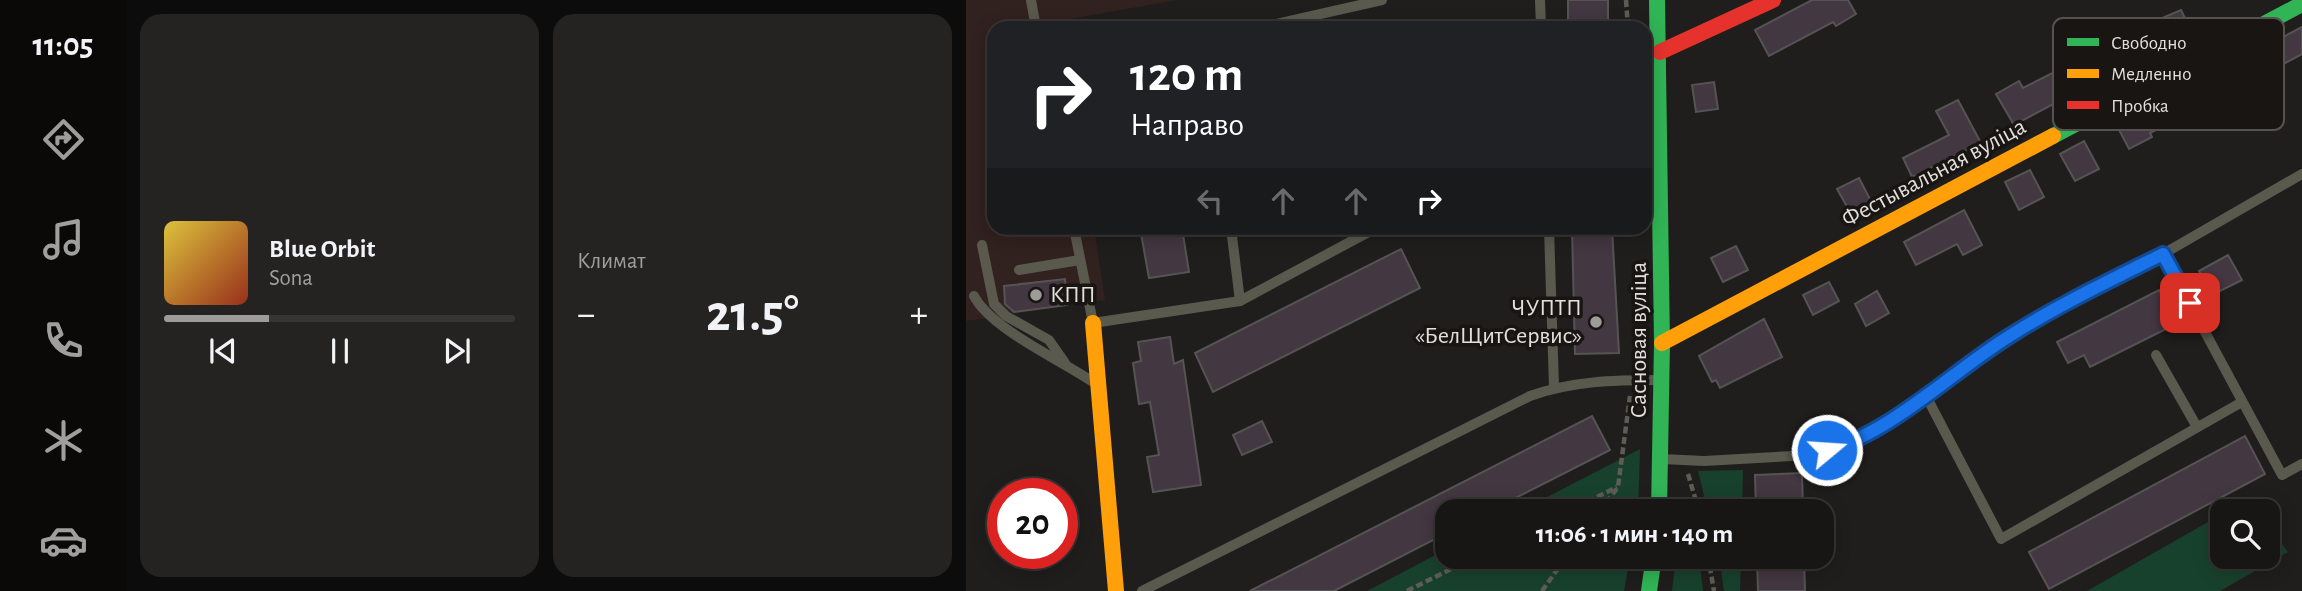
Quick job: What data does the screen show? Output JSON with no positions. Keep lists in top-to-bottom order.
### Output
{
  "streets": {
    "street": ["Фестывальная вуліца", "Сасновая вуліца"]
  },
  "crossings": [
    ["Фестывальная вуліца", "Сасновая вуліца"]
  ],
  "places": ["КПП", "ЧУПТП «БелЩитСервис»"],
  "legend": ["Свободно", "Медленно", "Пробка"],
  "page": {
    "tabs": "11:05",
    "tile": "Климат",
    "turn": ["120 m", "Направо"],
    "song": ["Blue Orbit", "Sona"],
    "heat": ["−", "21.5°", "+"],
    "limit": "20",
    "trip": "11:06 · 1 мин · 140 m"
  }
}
